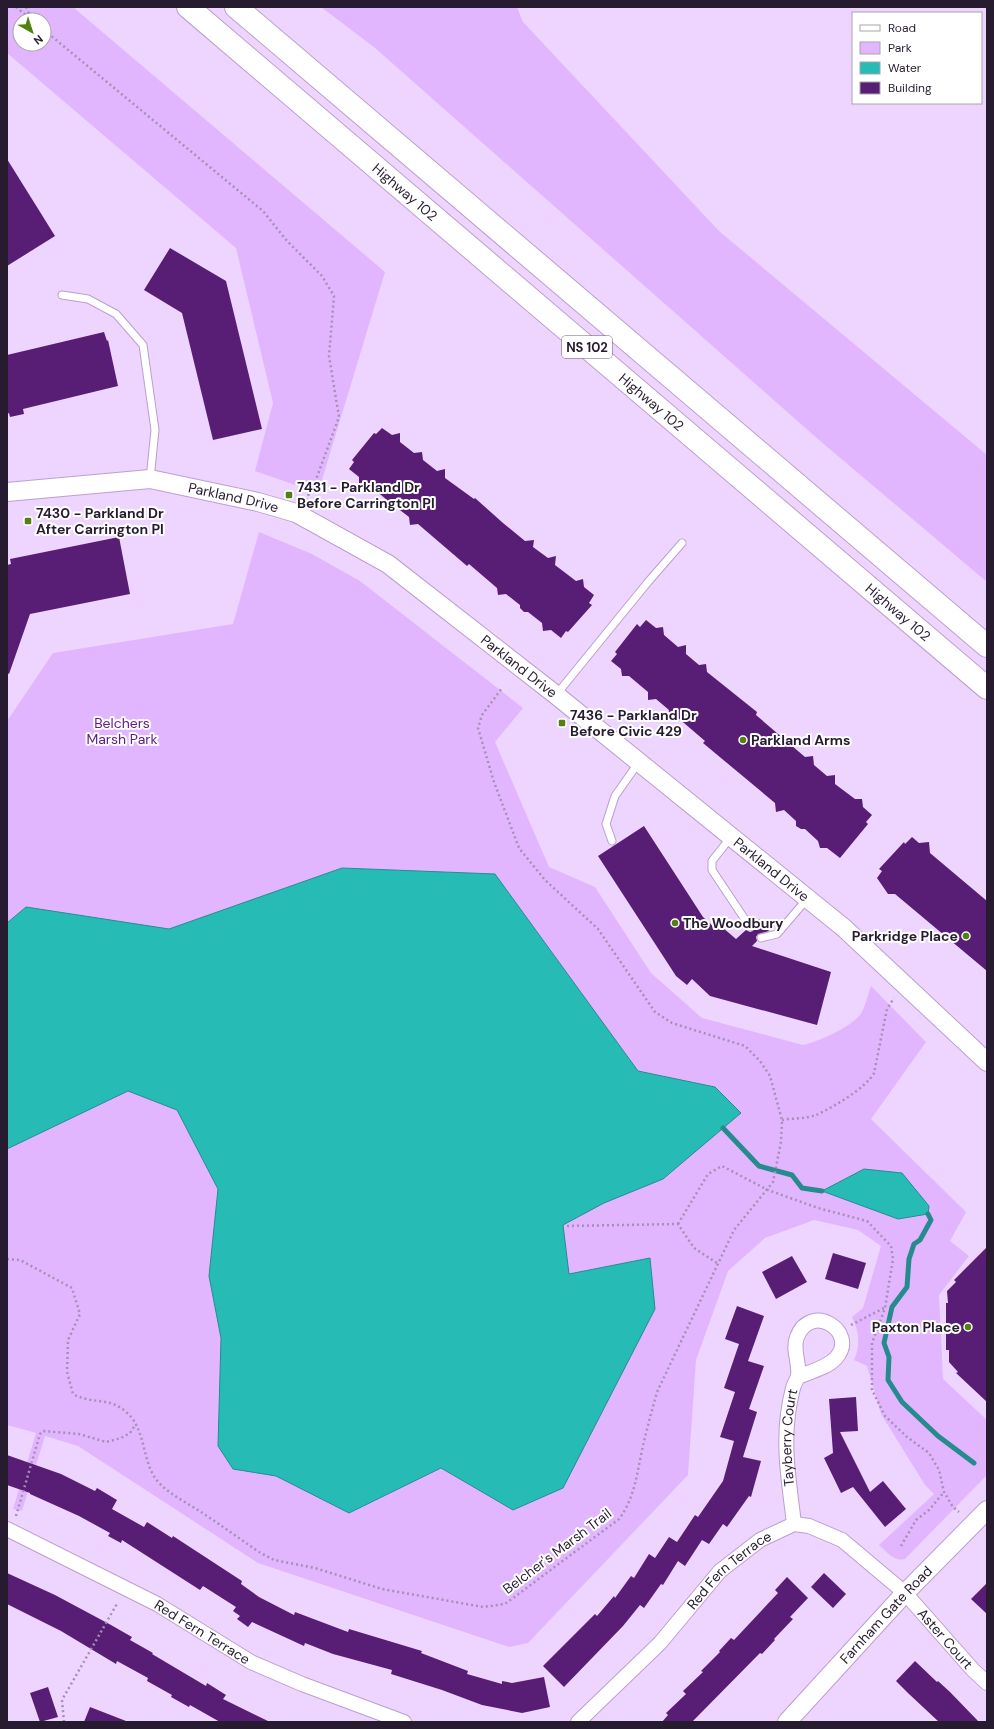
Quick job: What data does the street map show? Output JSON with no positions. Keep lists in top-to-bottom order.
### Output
{
  "streets": {
    "highway": ["Highway 102", "NS 102"],
    "street": [
      "Parkland Drive",
      "Tayberry Court",
      "Red Fern Terrace",
      "Farnham Gate Road",
      "Aster Court"
    ],
    "path": ["Belcher's Marsh Trail"]
  },
  "crossings": [
    ["Tayberry Court", "Red Fern Terrace"],
    ["Farnham Gate Road", "Aster Court"]
  ],
  "parks": ["Belchers Marsh Park"],
  "places": {
    "transit": ["7431 - Parkland Dr Before Carrington Pl", "7430 - Parkland Dr After Carrington Pl", "7436 - Parkland Dr Before Civic 429"],
    "other": [
      "Parkland Arms",
      "The Woodbury",
      "Parkridge Place",
      "Paxton Place"
    ]
  },
  "legend": [
    "Road",
    "Park",
    "Water",
    "Building"
  ],
  "north": "bottom right"
}
